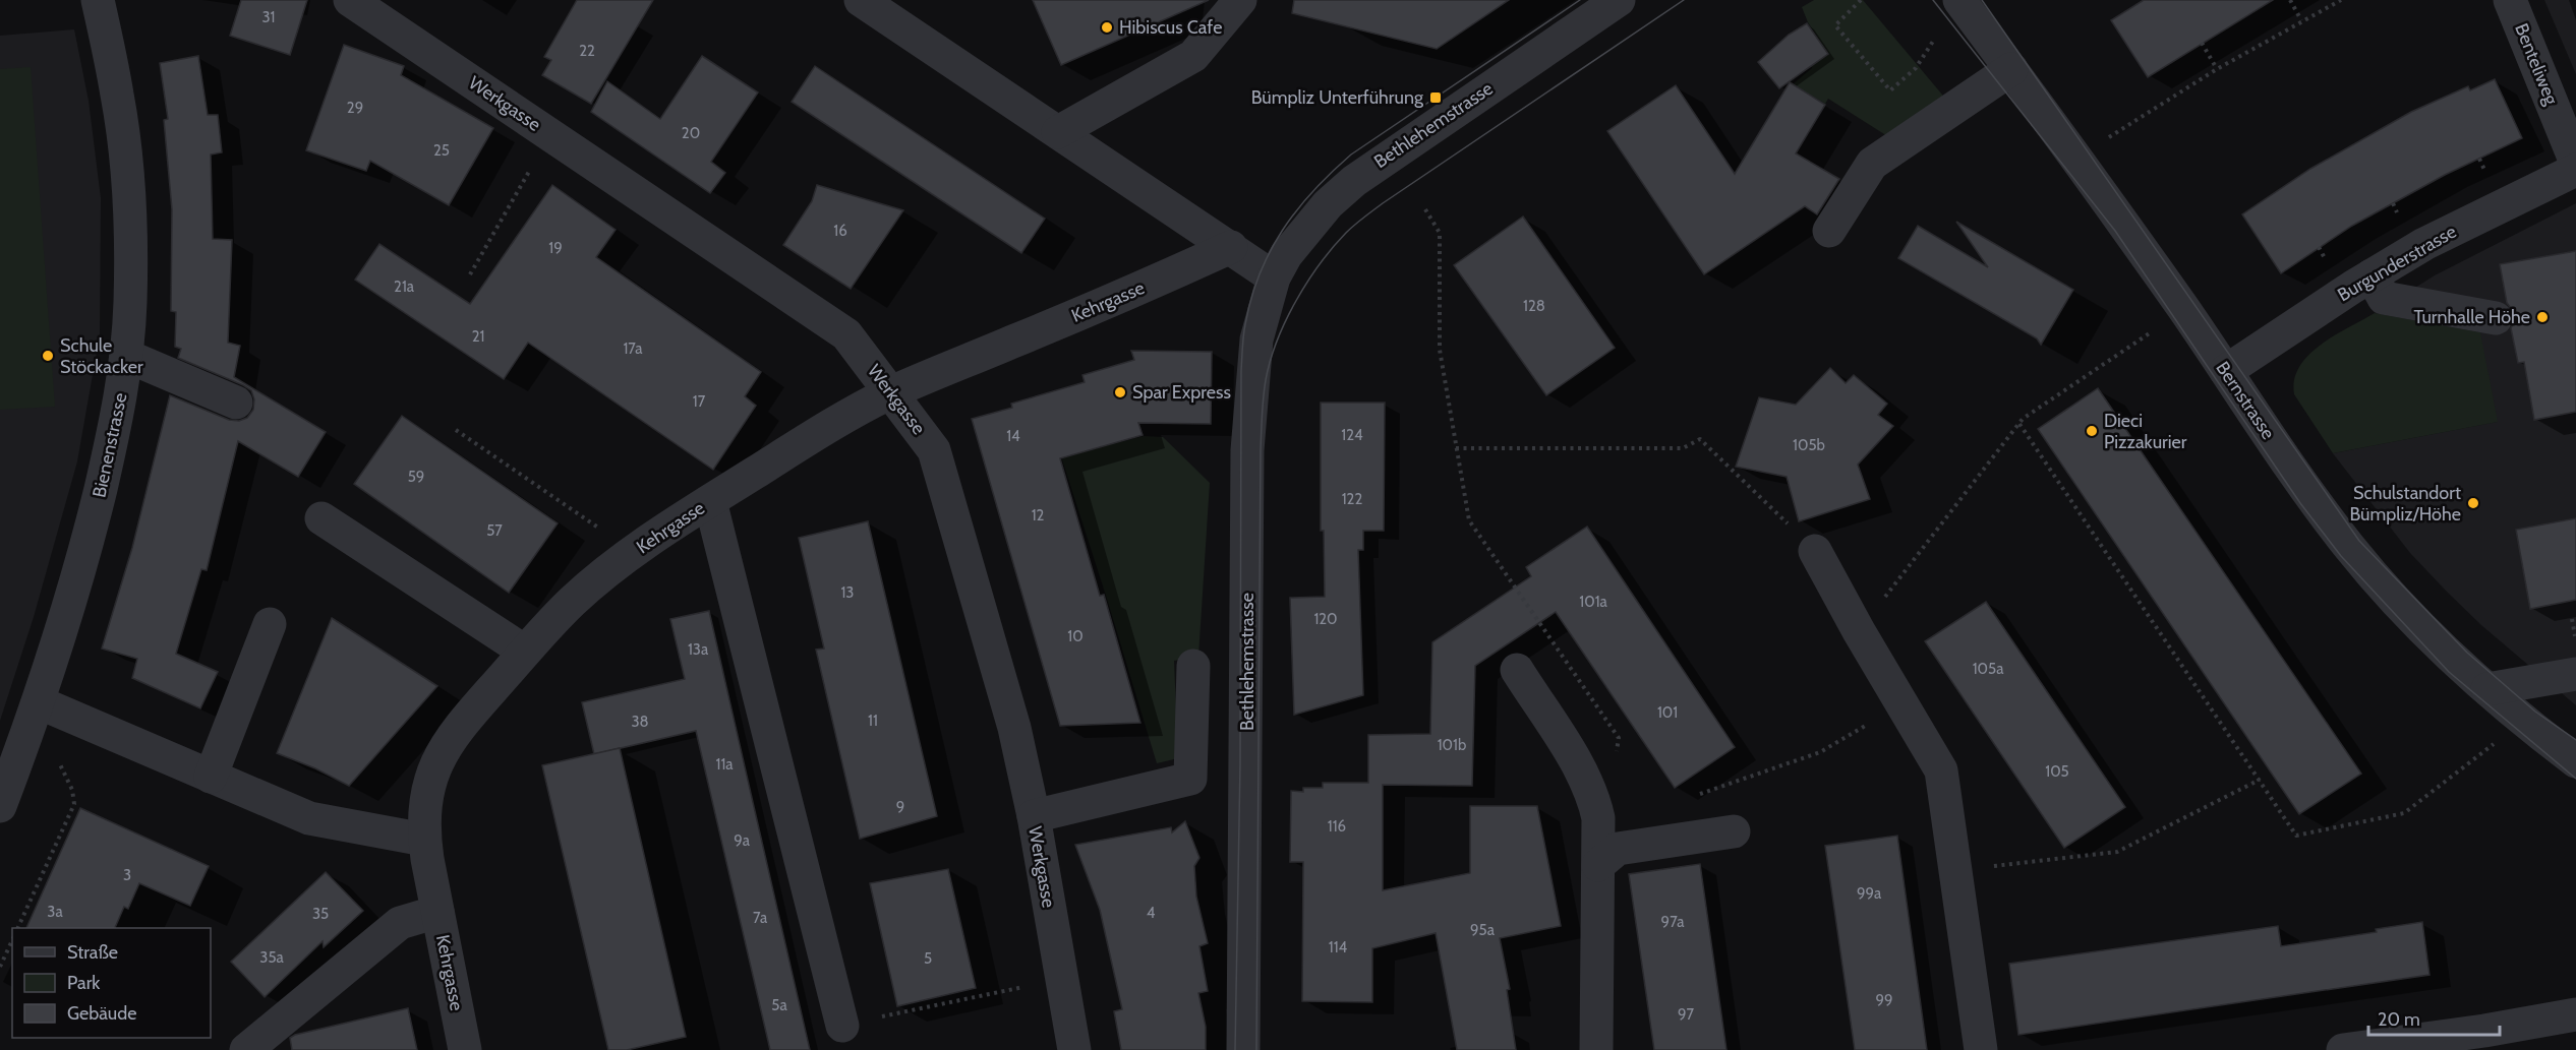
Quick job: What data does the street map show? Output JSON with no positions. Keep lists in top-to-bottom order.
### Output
{
  "streets": {
    "street": [
      "Benteliweg",
      "Werkgasse",
      "Bethlehemstrasse",
      "Burgunderstrasse",
      "Kehrgasse",
      "Bernstrasse",
      "Bienenstrasse"
    ]
  },
  "crossings": [
    ["Werkgasse", "Kehrgasse"],
    ["Burgunderstrasse", "Bernstrasse"]
  ],
  "places": {
    "other": [
      "Hibiscus Cafe",
      "Turnhalle Höhe",
      "Schule Stöckacker",
      "Spar Express",
      "Dieci Pizzakurier",
      "Schulstandort Bümpliz/Höhe"
    ],
    "transit": ["Bümpliz Unterführung"]
  },
  "house_numbers": [
    "31",
    "22",
    "29",
    "20",
    "25",
    "16",
    "19",
    "21a",
    "128",
    "21",
    "17a",
    "17",
    "124",
    "14",
    "105b",
    "59",
    "122",
    "12",
    "57",
    "13",
    "101a",
    "120",
    "10",
    "13a",
    "105a",
    "101",
    "11",
    "38",
    "101b",
    "11a",
    "105",
    "9",
    "116",
    "9a",
    "3",
    "99a",
    "3a",
    "4",
    "35",
    "7a",
    "97a",
    "95a",
    "114",
    "35a",
    "5",
    "99",
    "5a",
    "97"
  ],
  "legend": ["Straße", "Park", "Gebäude"],
  "scale_bar": "20 m"
}
